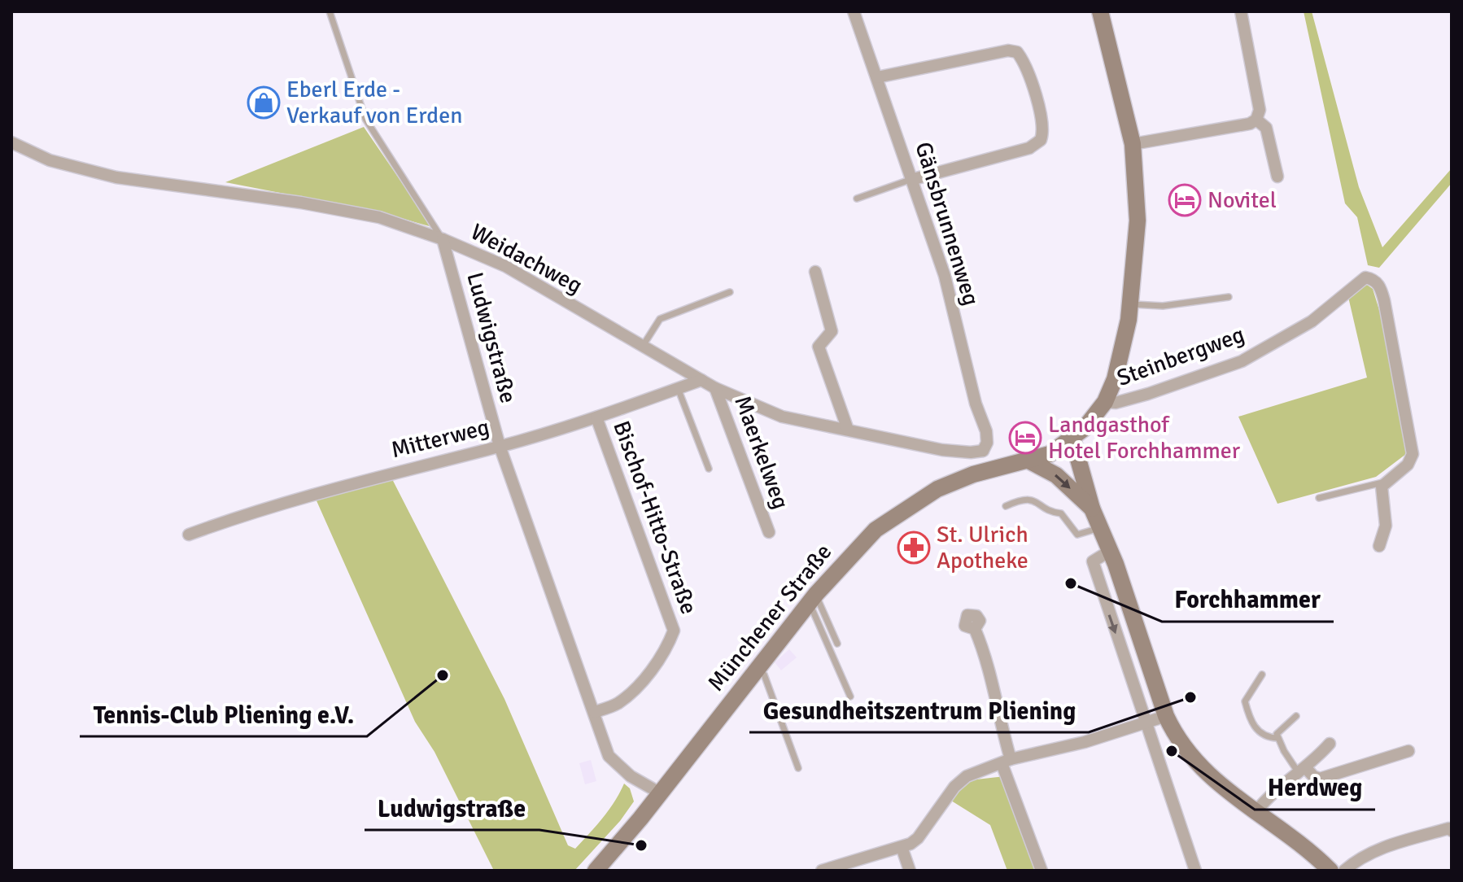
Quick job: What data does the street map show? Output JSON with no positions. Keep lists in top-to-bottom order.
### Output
{
  "streets": {
    "main road": ["Münchener Straße"],
    "street": [
      "Gänsbrunnenweg",
      "Weidachweg",
      "Ludwigstraße",
      "Steinbergweg",
      "Mitterweg",
      "Maerkelweg",
      "Bischof-Hitto-Straße"
    ]
  },
  "crossings": [
    ["Gänsbrunnenweg", "Weidachweg"],
    ["Weidachweg", "Ludwigstraße"],
    ["Weidachweg", "Mitterweg"],
    ["Weidachweg", "Maerkelweg"],
    ["Ludwigstraße", "Mitterweg"],
    ["Ludwigstraße", "Bischof-Hitto-Straße"],
    ["Ludwigstraße", "Münchener Straße"],
    ["Steinbergweg", "Münchener Straße"],
    ["Mitterweg", "Bischof-Hitto-Straße"]
  ],
  "places": {
    "shop": ["Eberl Erde - Verkauf von Erden"],
    "hotel": ["Novitel", "Landgasthof Hotel Forchhammer"],
    "pharmacy": ["St. Ulrich Apotheke"],
    "other": [
      "Forchhammer",
      "Tennis-Club Pliening e.V.",
      "Gesundheitszentrum Pliening",
      "Herdweg",
      "Ludwigstraße"
    ]
  }
}
